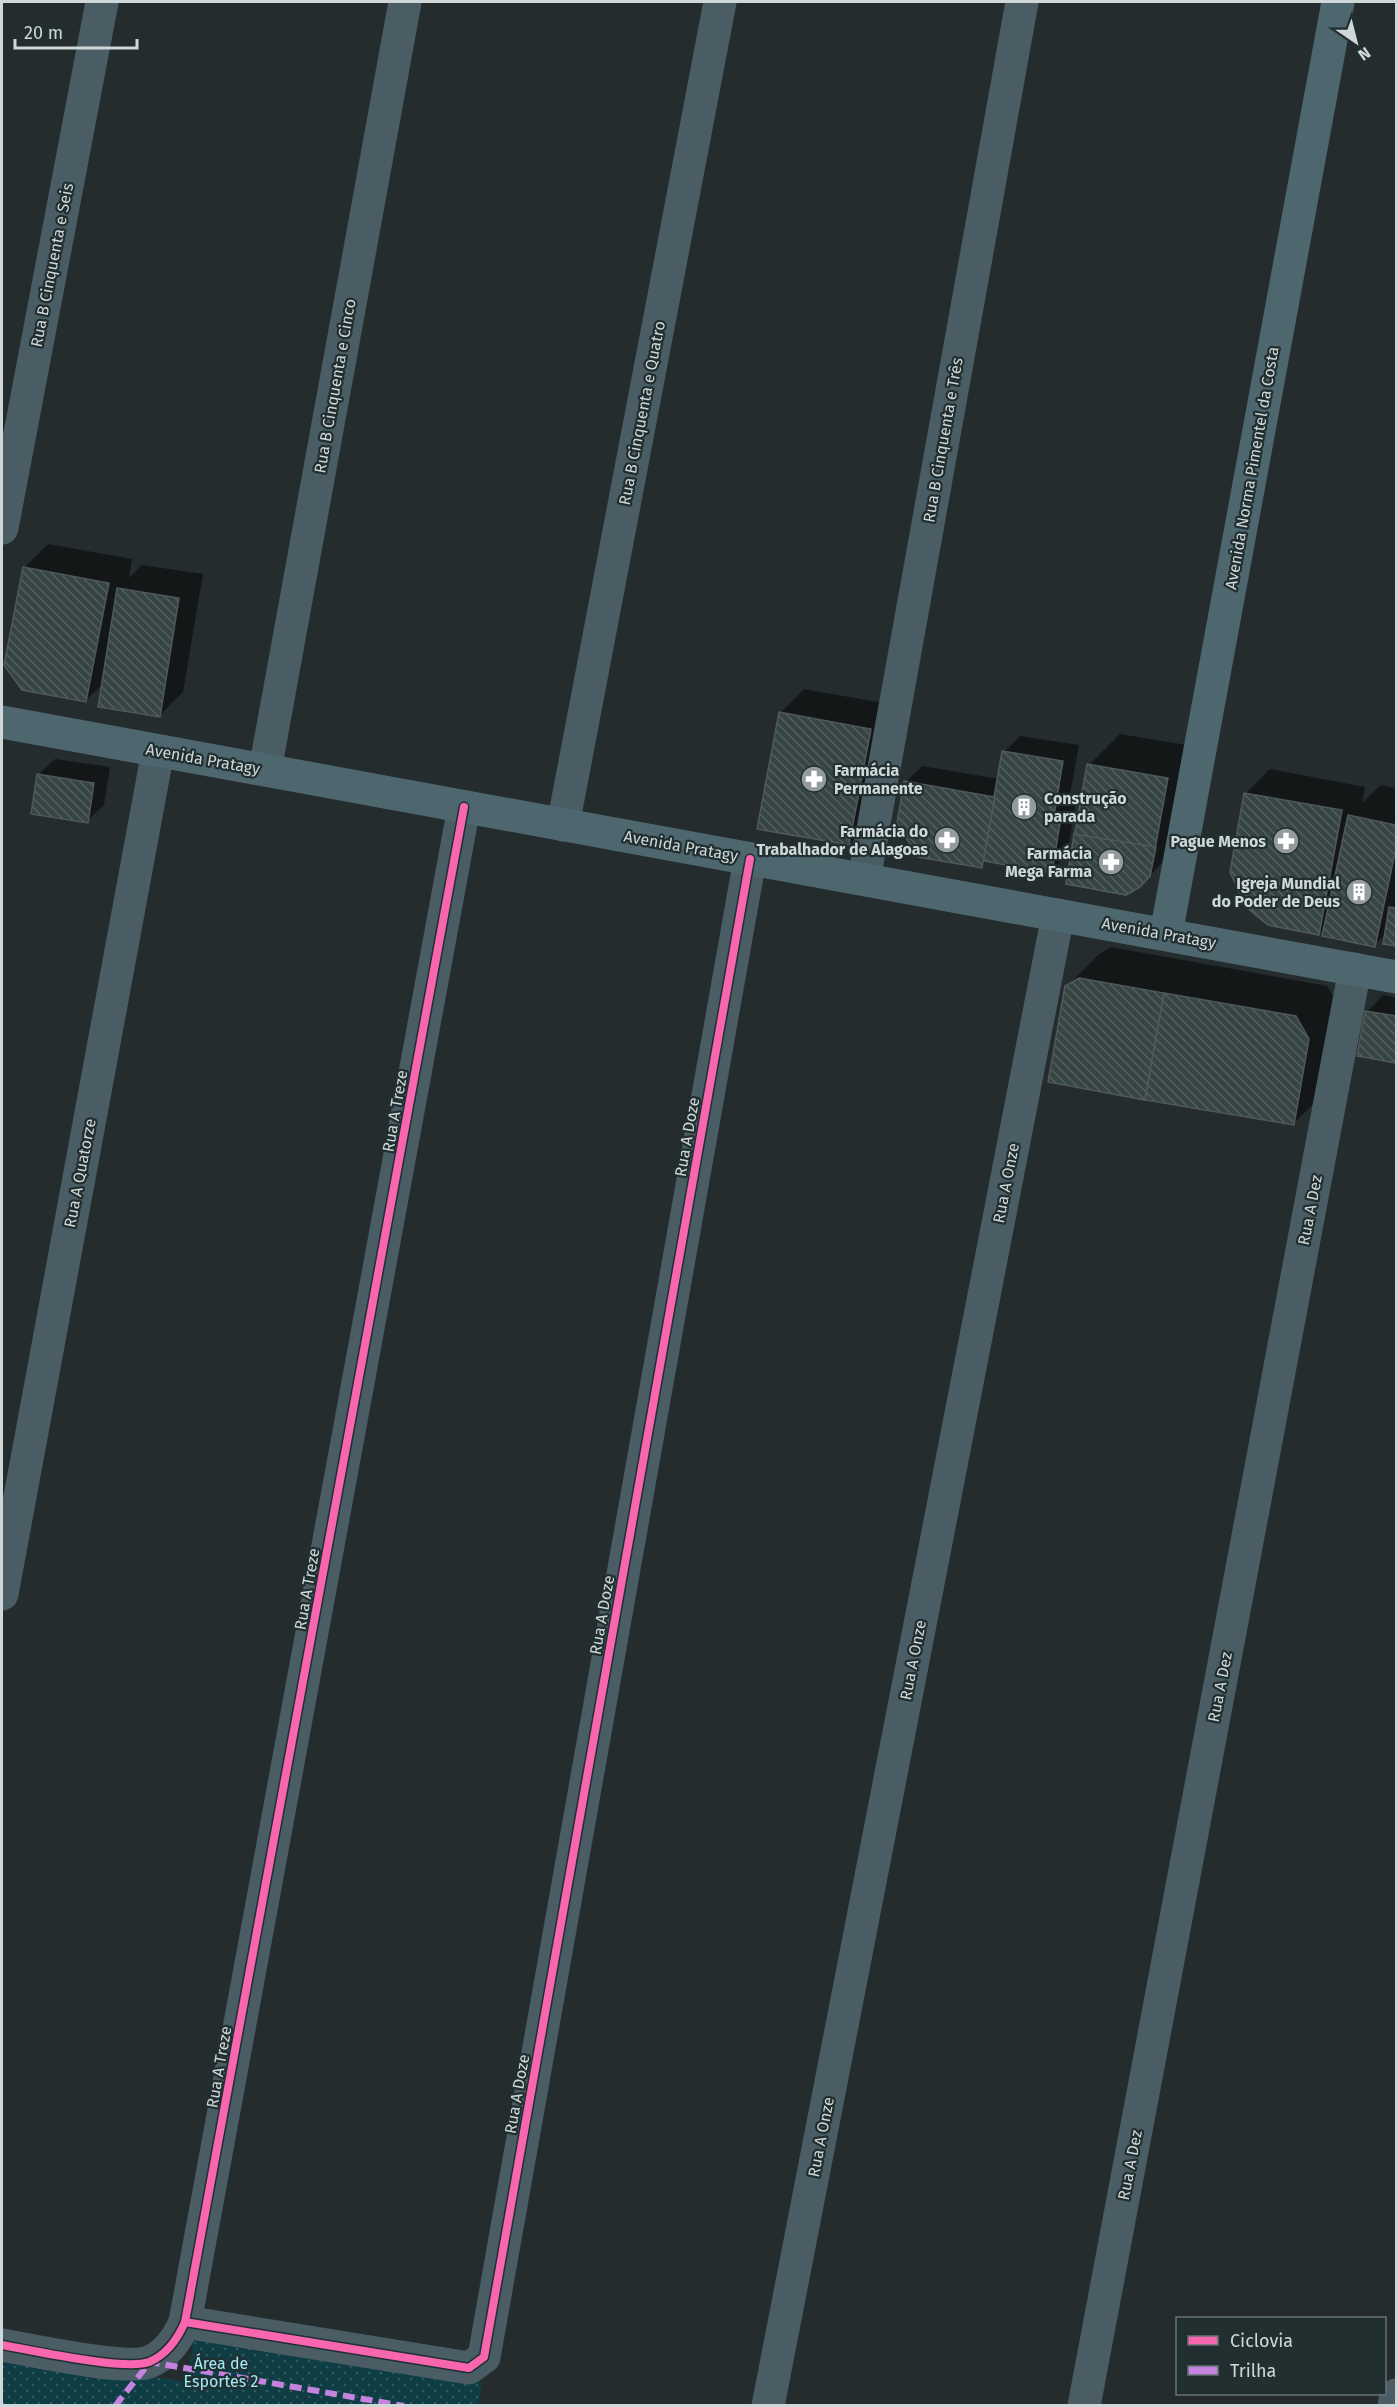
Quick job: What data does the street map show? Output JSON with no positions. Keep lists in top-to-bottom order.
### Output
{
  "streets": {
    "street": [
      "Rua B Cinquenta e Seis",
      "Rua B Cinquenta e Cinco",
      "Rua B Cinquenta e Quatro",
      "Rua B Cinquenta e Três",
      "Avenida Norma Pimentel da Costa",
      "Avenida Pratagy",
      "Rua A Treze",
      "Rua A Doze",
      "Rua A Quatorze",
      "Rua A Onze",
      "Rua A Dez"
    ]
  },
  "crossings": [
    ["Rua B Cinquenta e Cinco", "Avenida Pratagy"],
    ["Rua B Cinquenta e Quatro", "Avenida Pratagy"],
    ["Rua B Cinquenta e Três", "Avenida Pratagy"],
    ["Avenida Norma Pimentel da Costa", "Avenida Pratagy"],
    ["Avenida Pratagy", "Rua A Treze"],
    ["Avenida Pratagy", "Rua A Doze"],
    ["Avenida Pratagy", "Rua A Quatorze"],
    ["Avenida Pratagy", "Rua A Onze"],
    ["Avenida Pratagy", "Rua A Dez"],
    ["Rua A Treze", "Rua A Doze"]
  ],
  "parks": ["Área de Esportes 2"],
  "places": {
    "pharmacy": [
      "Farmácia Permanente",
      "Farmácia do Trabalhador de Alagoas",
      "Pague Menos",
      "Farmácia Mega Farma"
    ],
    "building": ["Construção parada", "Igreja Mundial do Poder de Deus"]
  },
  "legend": ["Ciclovia", "Trilha"],
  "scale_bar": "20 m",
  "north": "bottom right"
}
